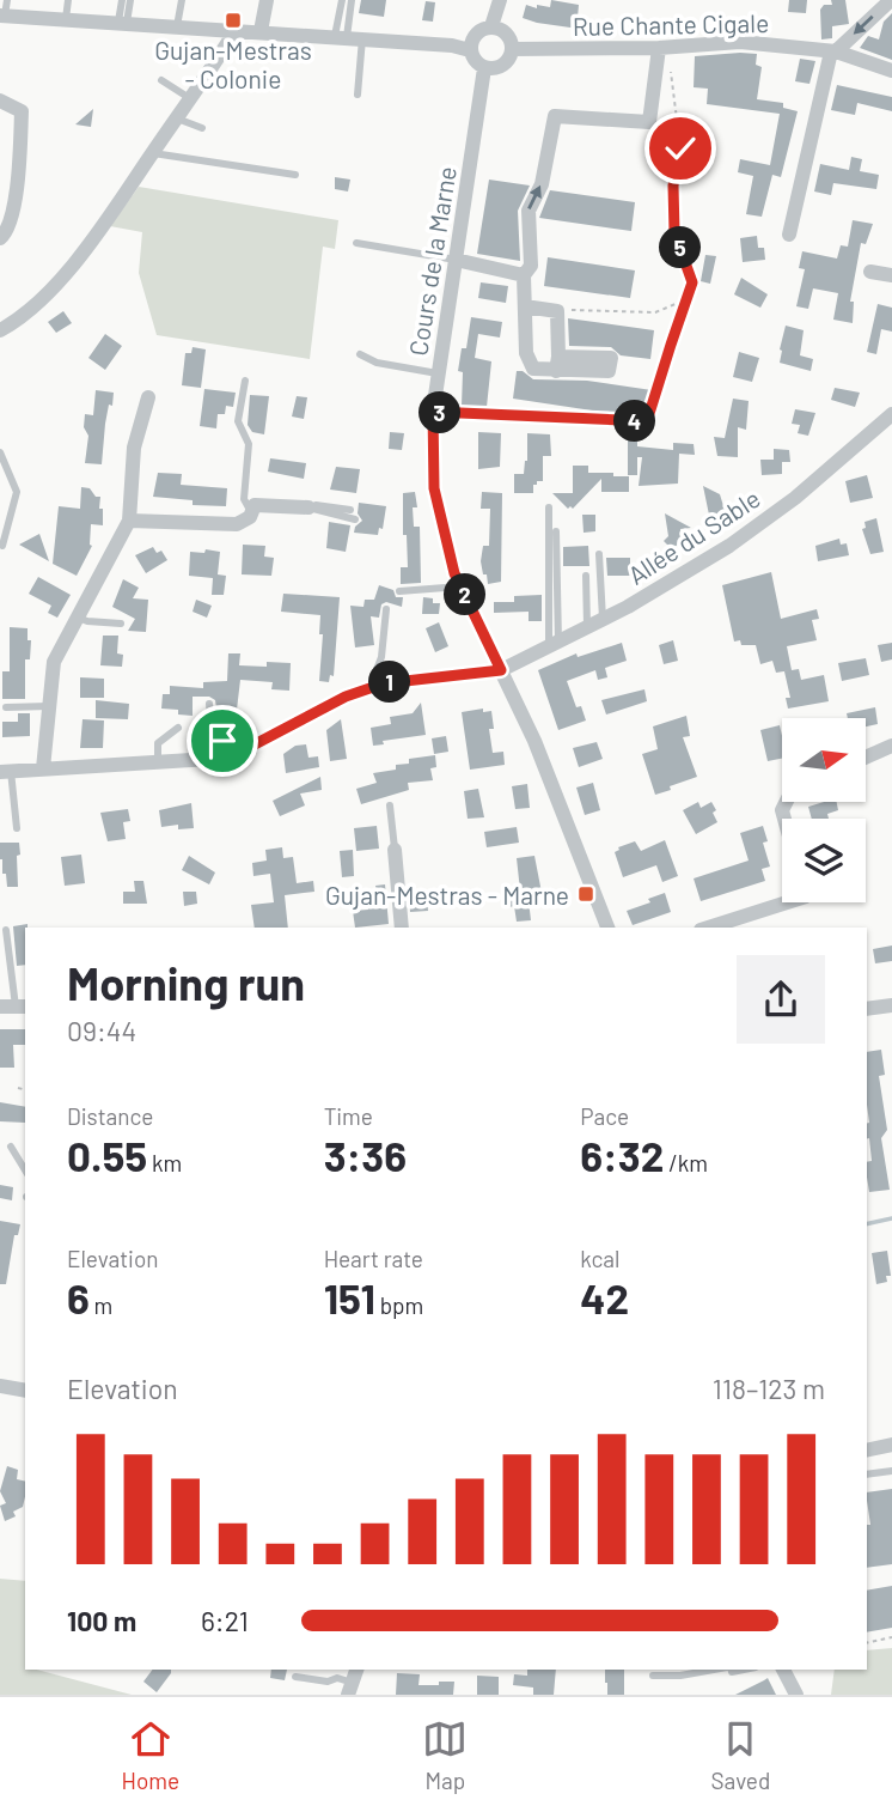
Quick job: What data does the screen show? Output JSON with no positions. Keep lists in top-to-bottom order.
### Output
{
  "streets": {
    "street": ["Rue Chante Cigale", "Cours de la Marne", "Allée du Sable"]
  },
  "crossings": [
    ["Rue Chante Cigale", "Cours de la Marne"],
    ["Cours de la Marne", "Allée du Sable"]
  ],
  "places": {
    "transit": ["Gujan-Mestras - Colonie", "Gujan-Mestras - Marne"]
  },
  "north": "right",
  "page": {
    "pins": [
      "5",
      "3",
      "4",
      "2",
      "1"
    ],
    "heading": ["Morning run", "09:44"],
    "stats": [
      ["Distance", "0.55 km"],
      ["Time", "3:36"],
      ["Pace", "6:32 /km"],
      ["Elevation", "6 m"],
      ["Heart rate", "151 bpm"],
      ["kcal", "42"]
    ],
    "chart": ["Elevation", "118–123 m"],
    "list": [
      {
        "name": "100 m",
        "note": "6:21"
      }
    ],
    "tabs": ["Home", "Map", "Saved"]
  }
}
